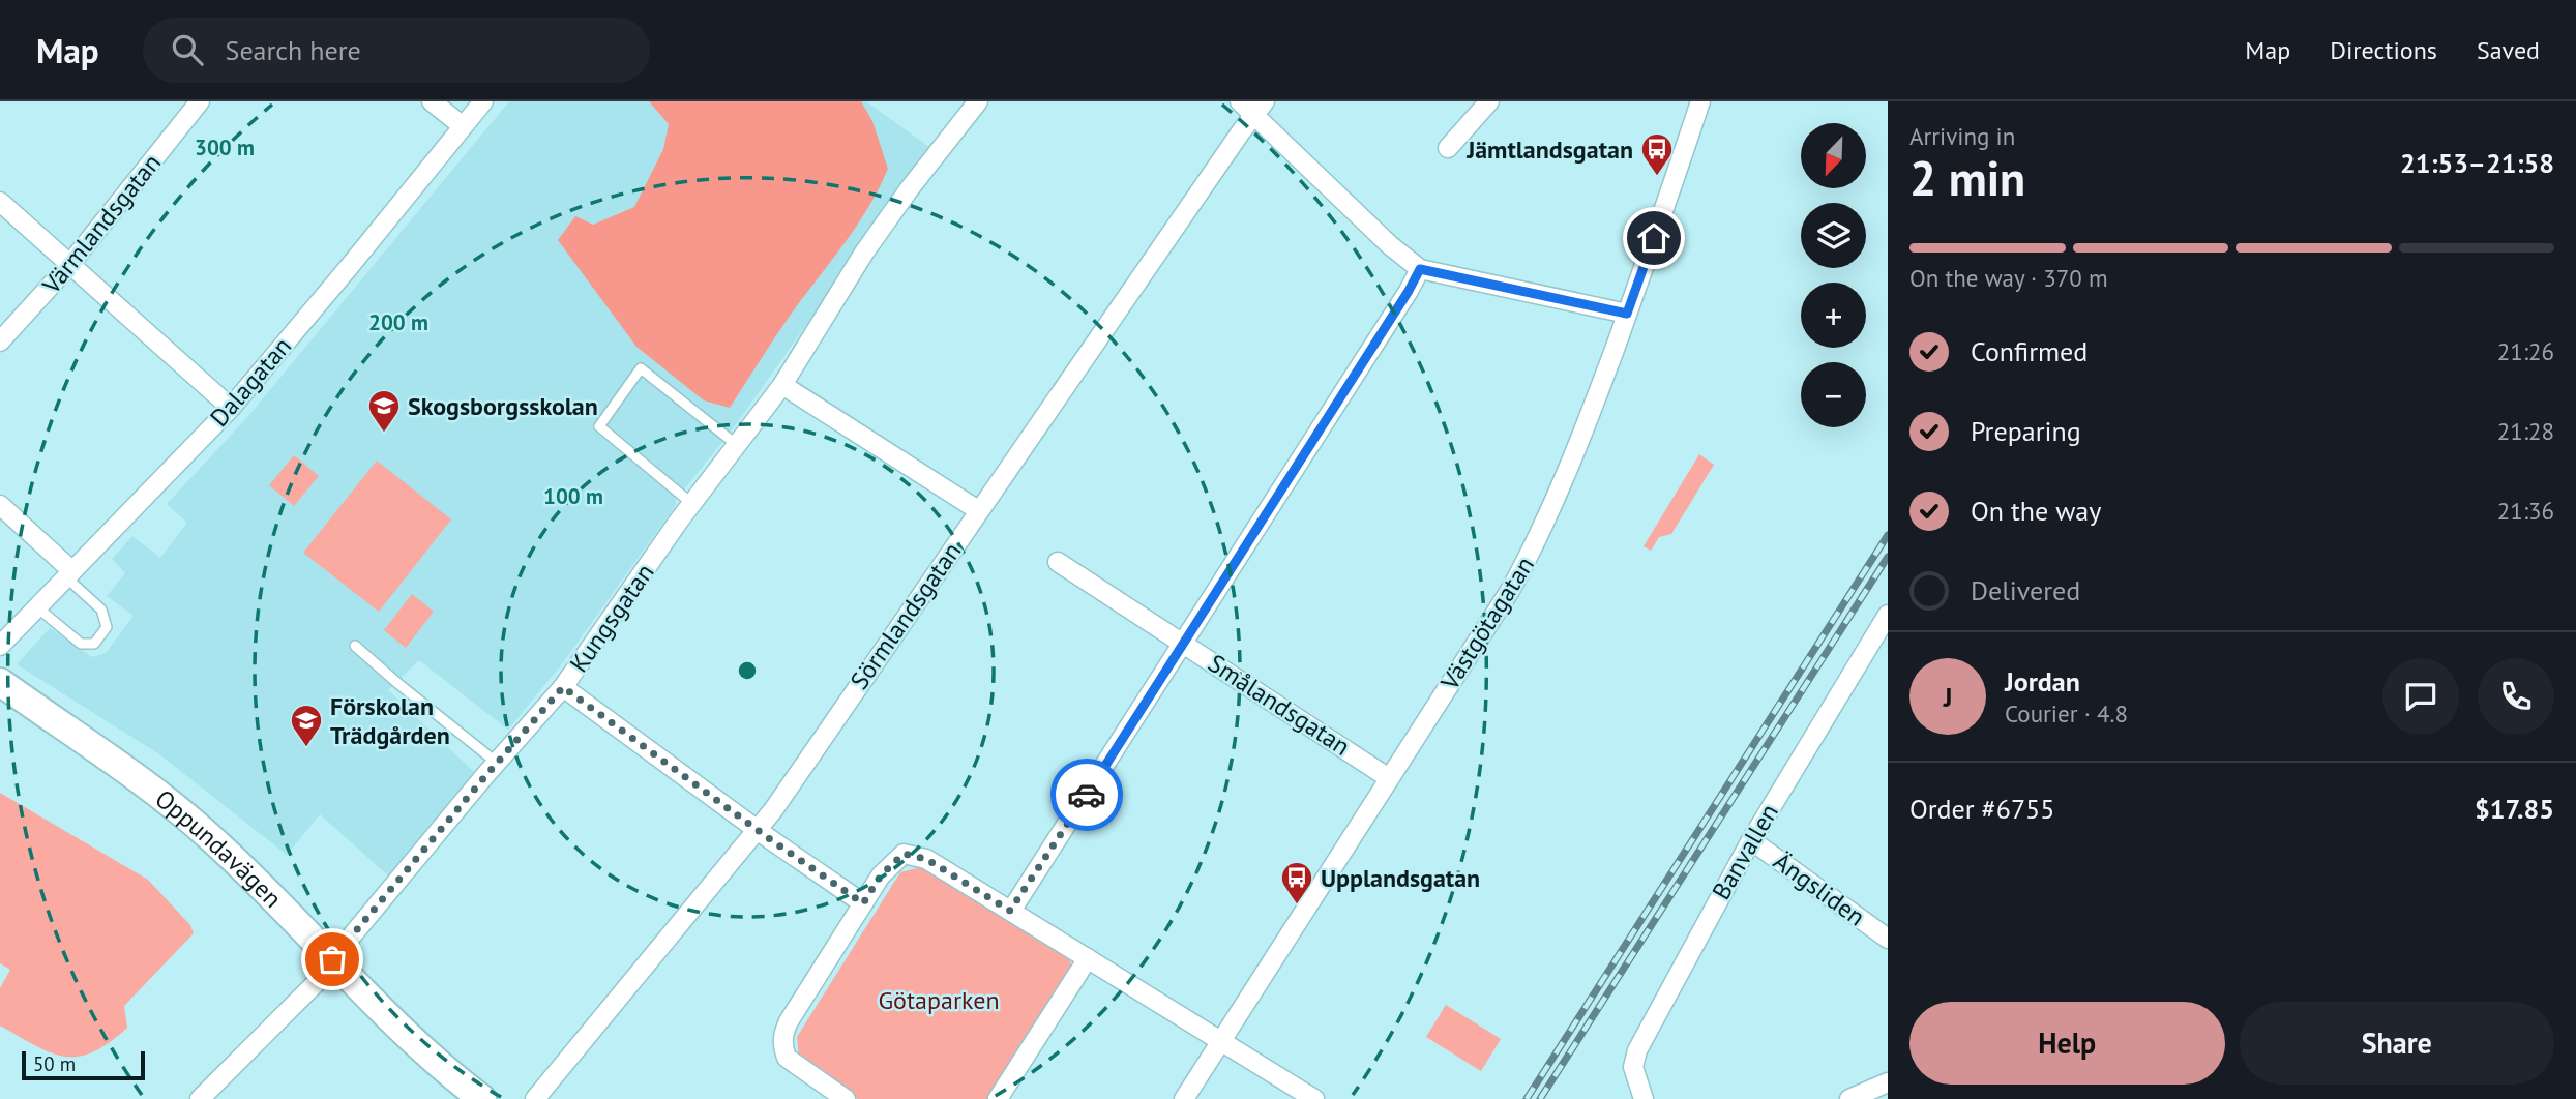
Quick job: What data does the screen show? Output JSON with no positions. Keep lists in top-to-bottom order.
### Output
{
  "streets": {
    "main road": ["Oppundavägen"],
    "street": [
      "Värmlandsgatan",
      "Dalagatan",
      "Sörmlandsgatan",
      "Kungsgatan",
      "Västgötagatan",
      "Smålandsgatan",
      "Banvallen",
      "Ängsliden"
    ]
  },
  "crossings": [
    ["Kungsgatan", "Oppundavägen"],
    ["Västgötagatan", "Smålandsgatan"],
    ["Banvallen", "Ängsliden"]
  ],
  "parks": ["Götaparken"],
  "places": {
    "bus stop": ["Jämtlandsgatan", "Upplandsgatan"],
    "school or university": ["Skogsborgsskolan", "Förskolan Trädgården"]
  },
  "scale_bar": "50 m",
  "north": "bottom left",
  "page": {
    "header": "Map",
    "search": "Search here",
    "nav": ["Map", "Directions", "Saved"],
    "heading": ["2 min", "Arriving in", "21:53–21:58"],
    "panel": [
      "Jordan",
      "Courier · 4.8",
      "Order #6755",
      "$17.85"
    ],
    "map_buttons": ["+", "−"],
    "bar": "On the way · 370 m",
    "list": [
      ["Confirmed", "21:26"],
      ["Preparing", "21:28"],
      ["On the way", "21:36"],
      "Delivered"
    ],
    "round": "J",
    "buttons": ["Help", "Share"],
    "scale": "50 m"
  },
  "rings": ["300 m", "200 m", "100 m"]
}
